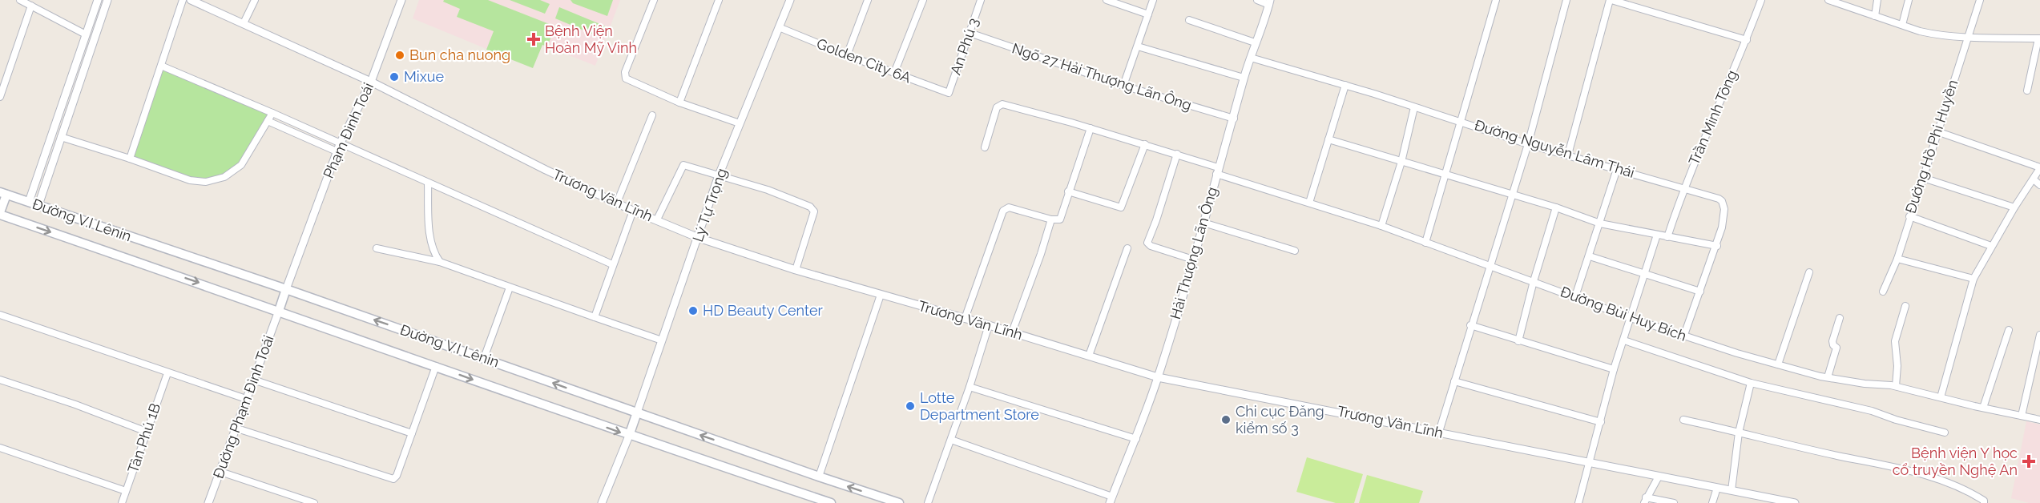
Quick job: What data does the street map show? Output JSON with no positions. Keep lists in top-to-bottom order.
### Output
{
  "streets": {
    "main road": ["Đường V.I Lênin"],
    "street": [
      "An Phú 3",
      "Golden City 6A",
      "Ngõ 27 Hải Thượng Lãn Ông",
      "Trần Minh Tông",
      "Phạm Đình Toái",
      "Đường Hồ Phi Huyền",
      "Đường Nguyễn Lâm Thái",
      "Trương Văn Lĩnh",
      "Lý Tự Trọng",
      "Hải Thượng Lãn Ông",
      "Đường Bùi Huy Bích",
      "Đường Phạm Đình Toái",
      "Tân Phú 1B"
    ]
  },
  "crossings": [
    ["An Phú 3", "Golden City 6A"],
    ["An Phú 3", "Ngõ 27 Hải Thượng Lãn Ông"],
    ["Golden City 6A", "Lý Tự Trọng"],
    ["Ngõ 27 Hải Thượng Lãn Ông", "Hải Thượng Lãn Ông"],
    ["Trần Minh Tông", "Đường Nguyễn Lâm Thái"],
    ["Phạm Đình Toái", "Trương Văn Lĩnh"],
    ["Phạm Đình Toái", "Đường V.I Lênin"],
    ["Đường Nguyễn Lâm Thái", "Hải Thượng Lãn Ông"],
    ["Đường Nguyễn Lâm Thái", "Đường Bùi Huy Bích"],
    ["Trương Văn Lĩnh", "Lý Tự Trọng"],
    ["Trương Văn Lĩnh", "Hải Thượng Lãn Ông"],
    ["Lý Tự Trọng", "Đường V.I Lênin"],
    ["Đường V.I Lênin", "Đường Phạm Đình Toái"],
    ["Hải Thượng Lãn Ông", "Đường Bùi Huy Bích"]
  ],
  "places": {
    "health": ["Bệnh Viện Hoàn Mỹ Vinh", "Bệnh viện Y học cổ truyền Nghệ An"],
    "other": [
      "Bun cha nuong",
      "Mixue",
      "HD Beauty Center",
      "Lotte Department Store",
      "Chi cục Đăng kiểm số 3"
    ]
  }
}
